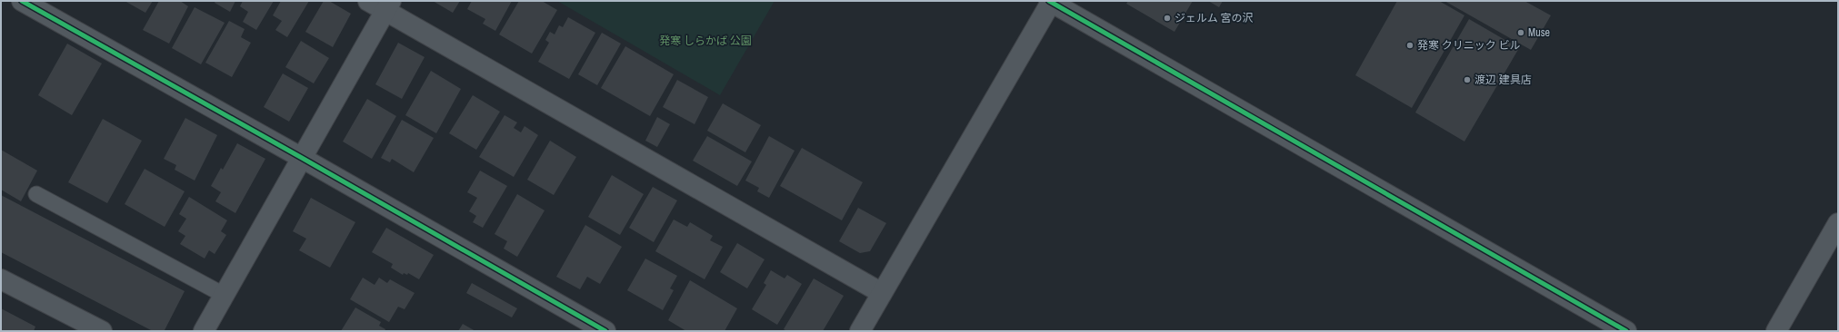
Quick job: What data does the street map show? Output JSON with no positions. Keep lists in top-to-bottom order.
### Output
{
  "parks": ["発寒 しらかば 公園"],
  "places": [
    "ジェルム 宮の沢",
    "Muse",
    "発寒 クリニック ビル",
    "渡辺 建具店"
  ]
}
